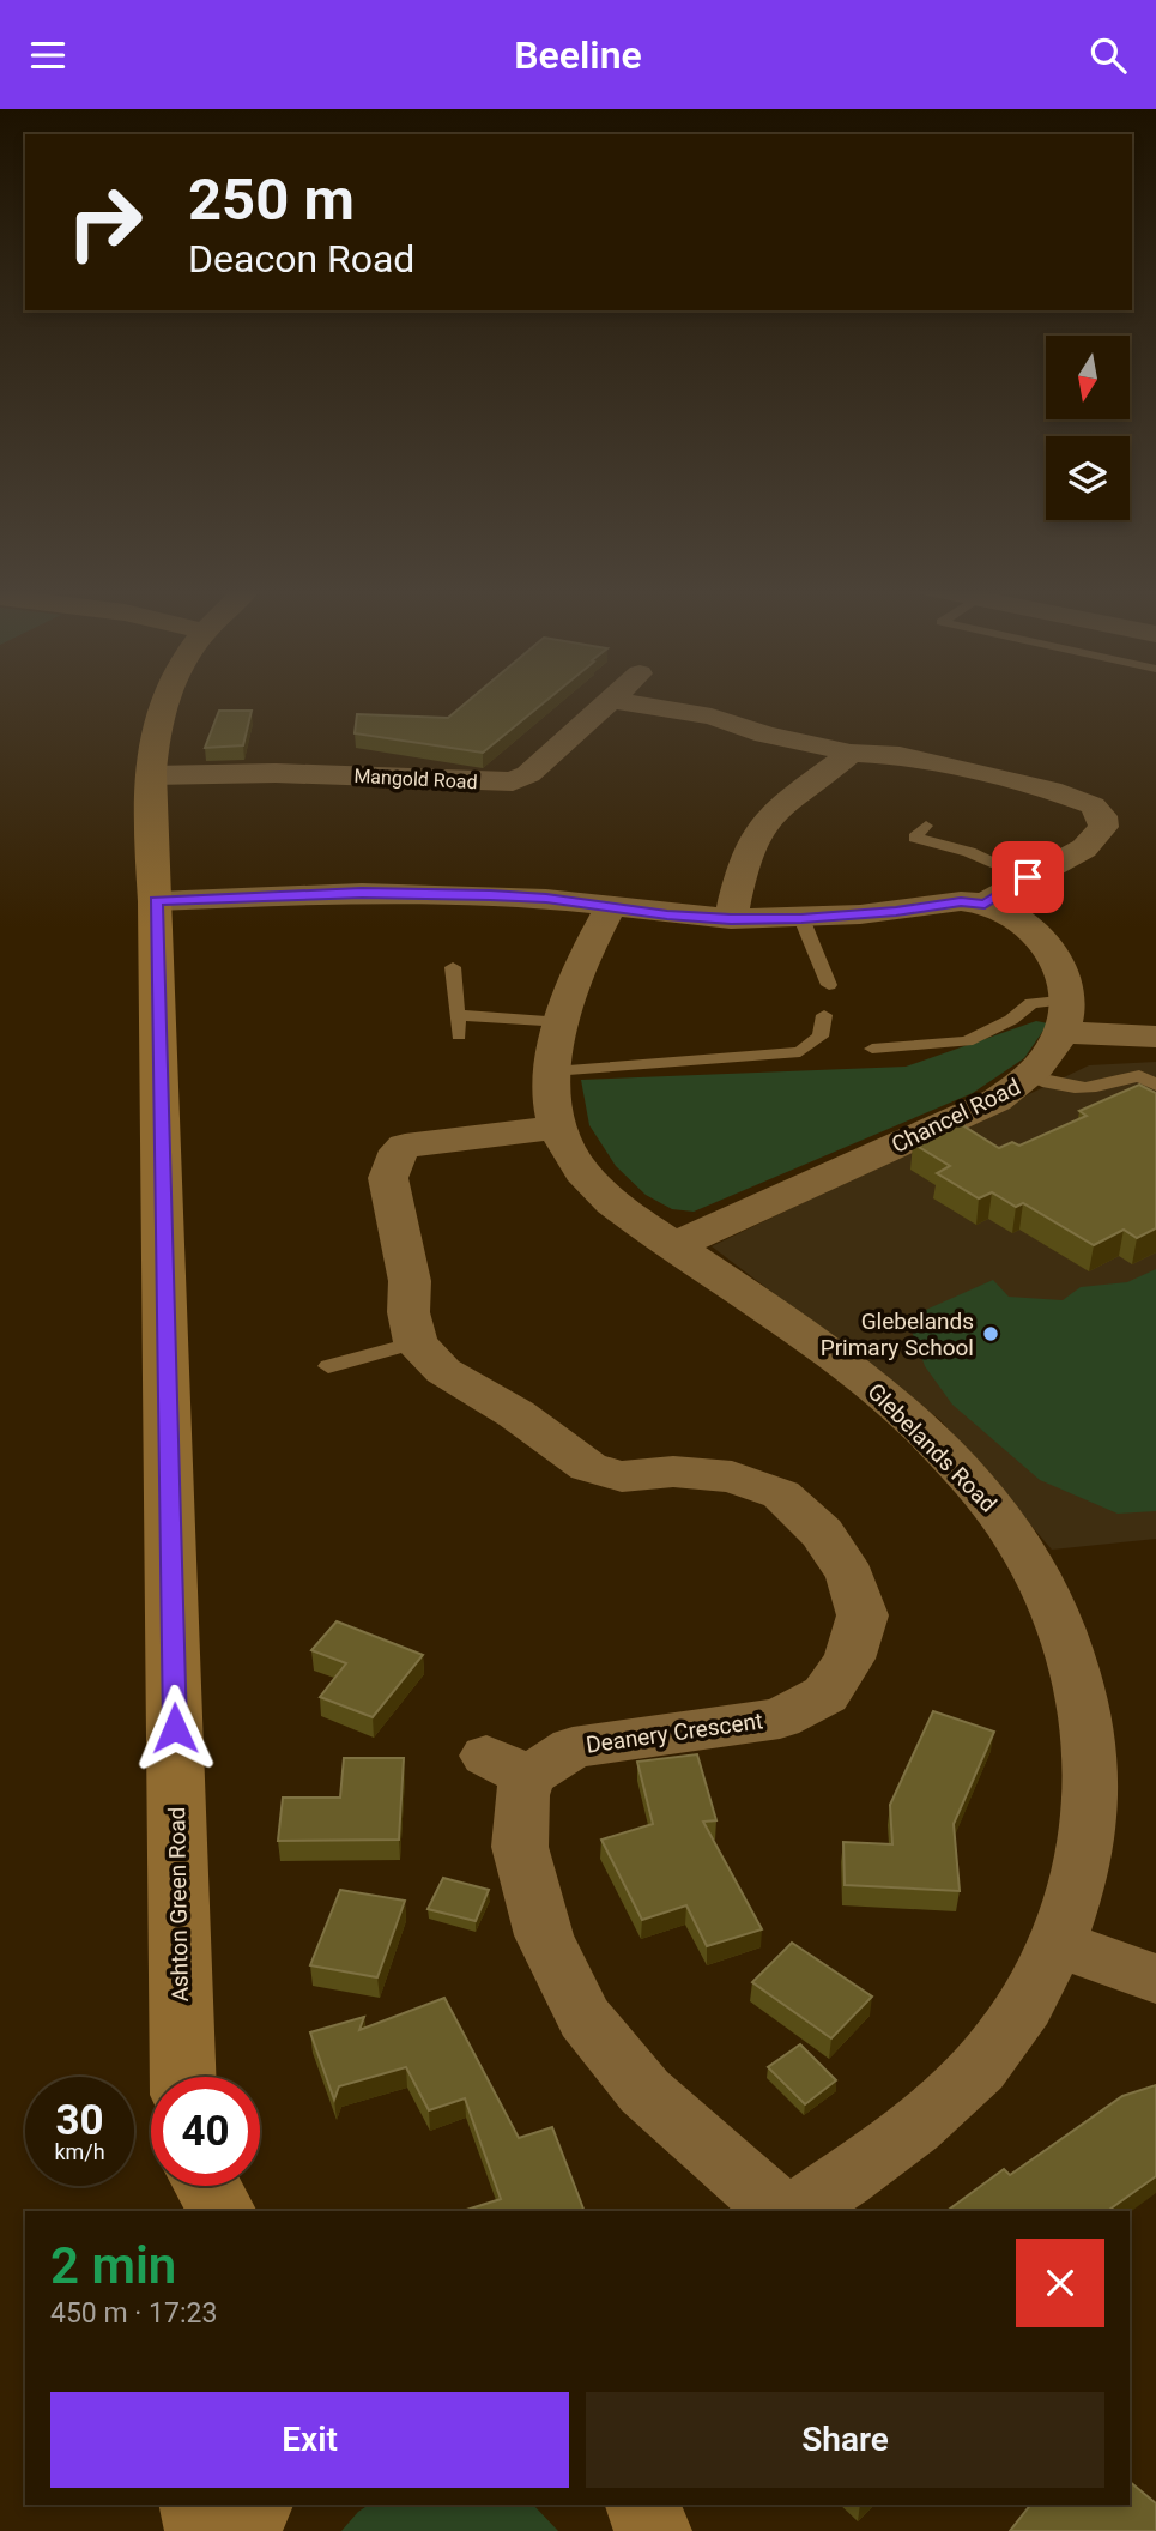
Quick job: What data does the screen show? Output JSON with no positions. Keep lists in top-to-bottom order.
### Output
{
  "streets": {
    "street": [
      "Mangold Road",
      "Chancel Road",
      "Glebelands Road",
      "Deanery Crescent",
      "Ashton Green Road"
    ]
  },
  "crossings": [
    ["Mangold Road", "Ashton Green Road"],
    ["Chancel Road", "Glebelands Road"]
  ],
  "places": ["Glebelands Primary School"],
  "north": "bottom",
  "page": {
    "header": "Beeline",
    "turn": ["250 m", "Deacon Road"],
    "speed": "30 km/h",
    "limit": "40",
    "heading": ["2 min", "450 m · 17:23"],
    "buttons": ["Exit", "Share"]
  }
}
